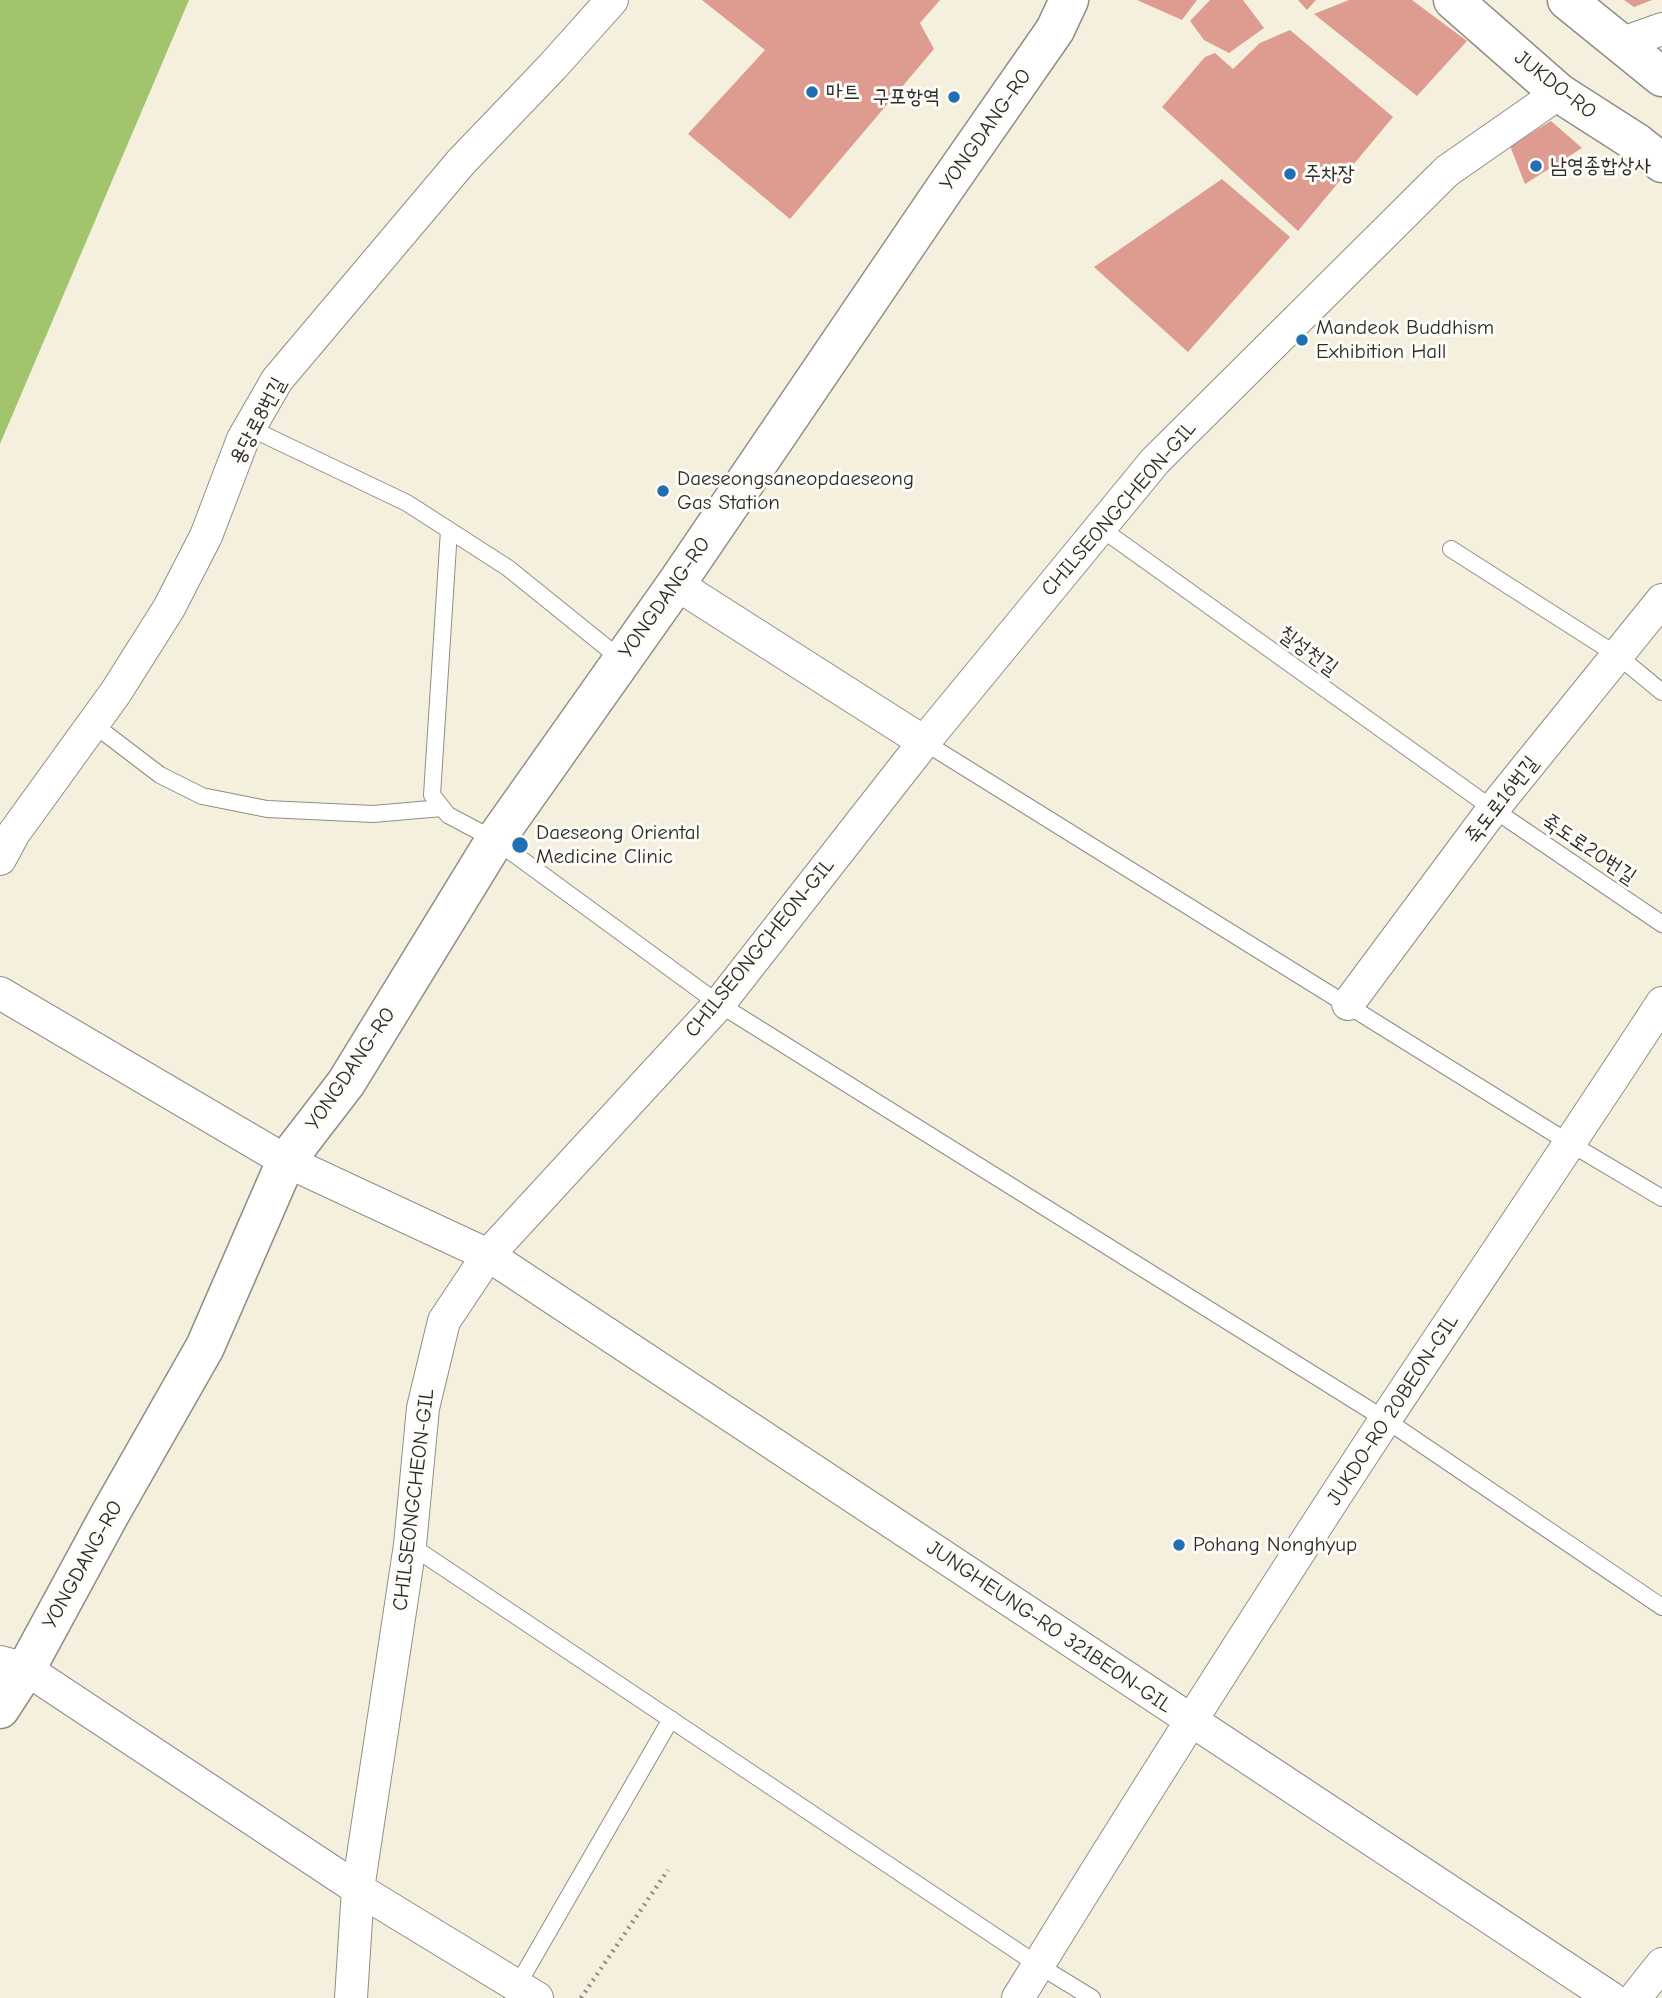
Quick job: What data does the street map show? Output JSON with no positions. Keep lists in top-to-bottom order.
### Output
{
  "streets": {
    "main road": ["JUKDO-RO", "YONGDANG-RO"],
    "street": [
      "용당로8번길",
      "CHILSEONGCHEON-GIL",
      "죽도로16번길",
      "JUKDO-RO 20BEON-GIL",
      "JUNGHEUNG-RO 321BEON-GIL"
    ],
    "lane": ["칠성천길", "죽도로20번길"]
  },
  "crossings": [
    ["JUKDO-RO", "CHILSEONGCHEON-GIL"],
    ["YONGDANG-RO", "JUNGHEUNG-RO 321BEON-GIL"],
    ["CHILSEONGCHEON-GIL", "칠성천길"],
    ["CHILSEONGCHEON-GIL", "JUNGHEUNG-RO 321BEON-GIL"],
    ["칠성천길", "죽도로16번길"],
    ["칠성천길", "죽도로20번길"],
    ["죽도로16번길", "죽도로20번길"],
    ["JUKDO-RO 20BEON-GIL", "JUNGHEUNG-RO 321BEON-GIL"]
  ],
  "places": [
    "마트",
    "구포항역",
    "남영종합상사",
    "주차장",
    "Mandeok Buddhism Exhibition Hall",
    "Daeseongsaneopdaeseong Gas Station",
    "Daeseong Oriental Medicine Clinic",
    "Pohang Nonghyup"
  ]
}
